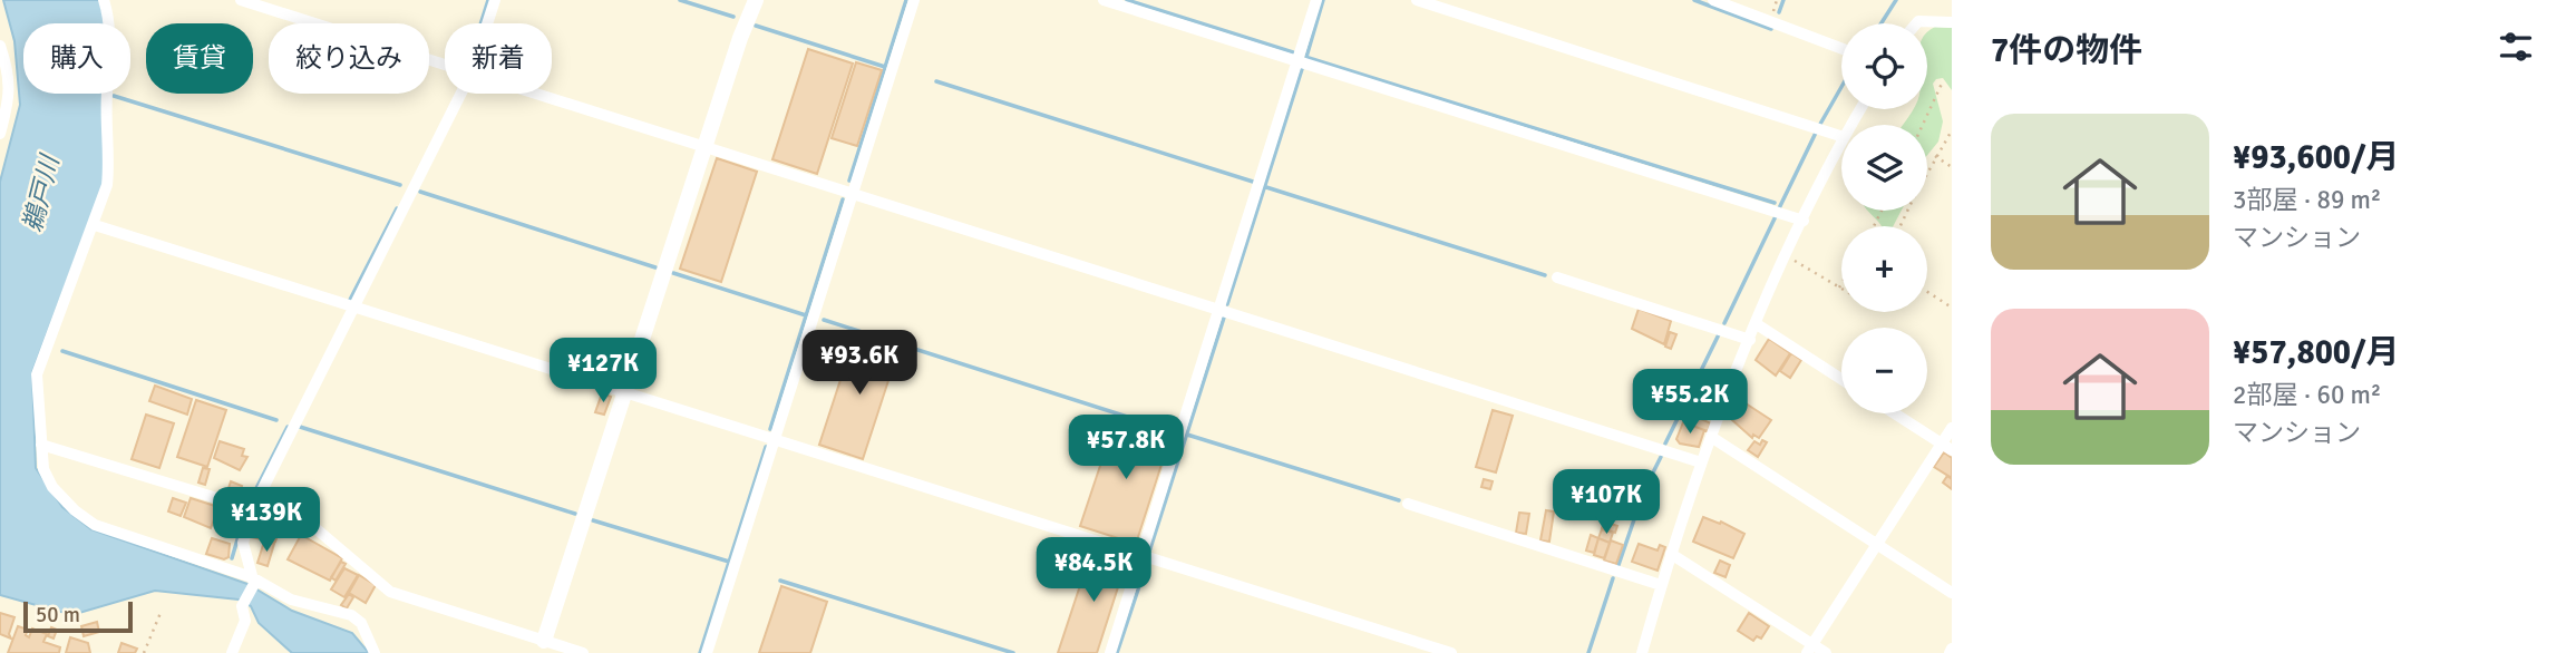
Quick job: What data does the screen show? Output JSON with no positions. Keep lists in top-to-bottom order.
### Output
{
  "water": ["鵜戸川"],
  "scale_bar": "50 m",
  "page": {
    "heading": "7件の物件",
    "map_buttons": ["+", "−"],
    "chip": [
      "購入",
      "賃貸",
      "絞り込み",
      "新着"
    ],
    "list": [
      {
        "name": "¥93,600/月",
        "note": "3部屋 · 89 m² · マンション"
      },
      {
        "name": "¥57,800/月",
        "note": "2部屋 · 60 m² · マンション"
      }
    ],
    "price": [
      "¥93.6K",
      "¥127K",
      "¥55.2K",
      "¥57.8K",
      "¥107K",
      "¥139K",
      "¥84.5K"
    ],
    "scale": "50 m"
  }
}
